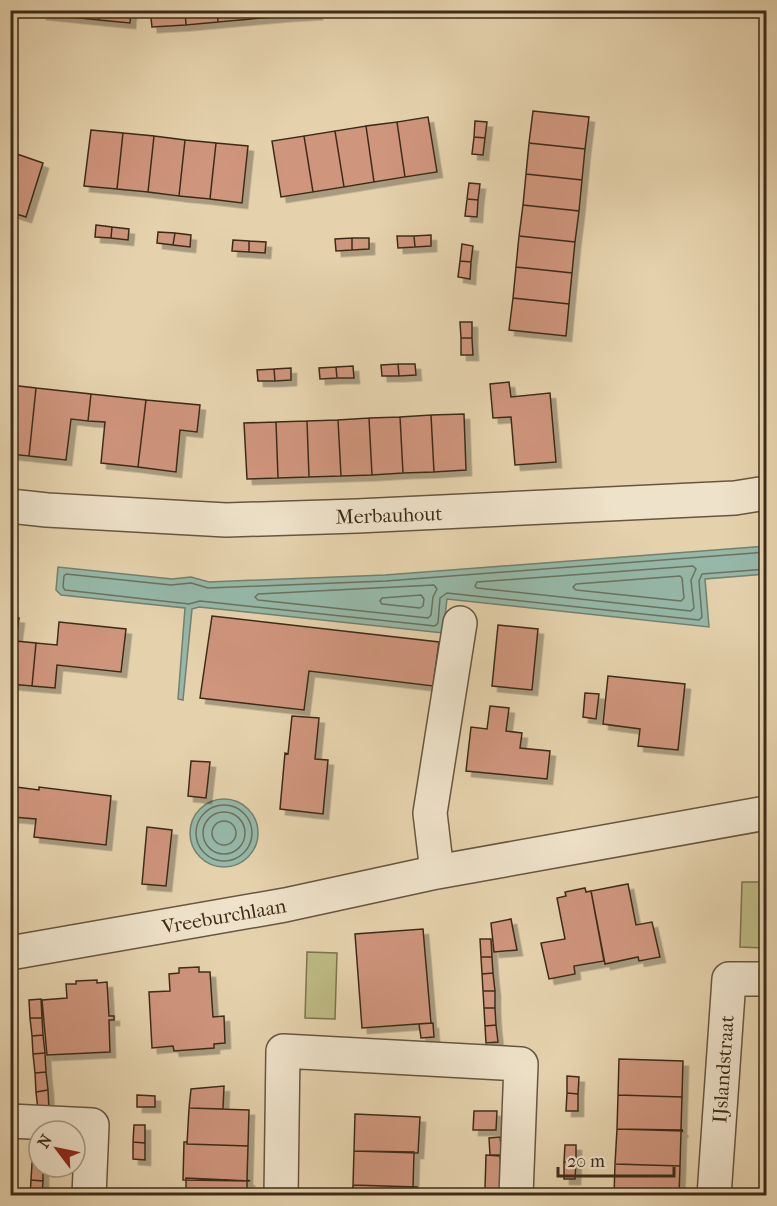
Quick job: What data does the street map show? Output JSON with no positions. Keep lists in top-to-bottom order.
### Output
{
  "streets": {
    "street": ["Merbauhout", "Vreeburchlaan", "IJslandstraat"]
  },
  "scale_bar": "20 m",
  "north": "top left"
}
